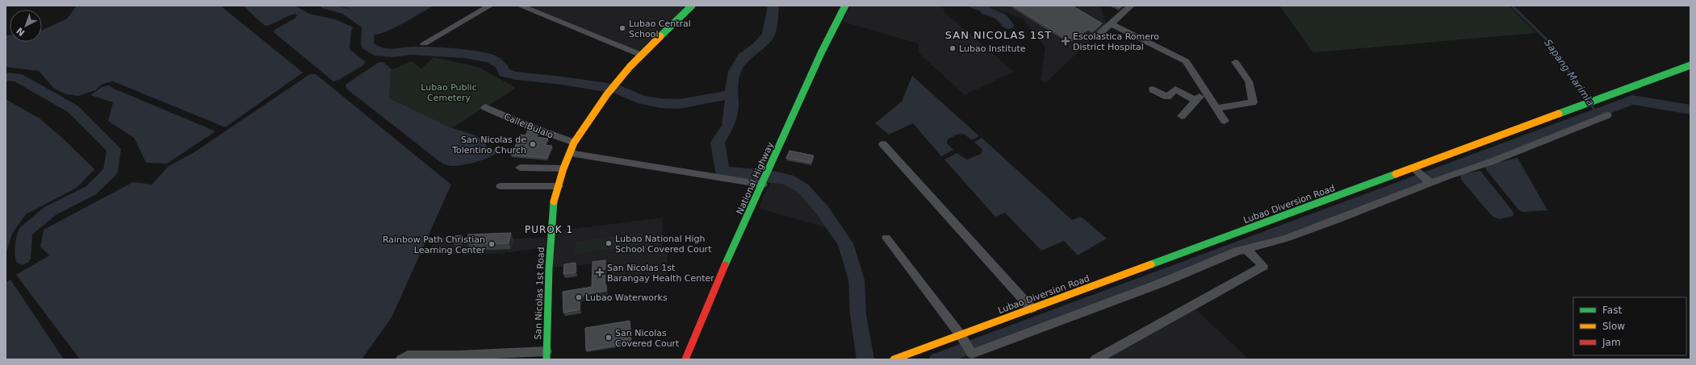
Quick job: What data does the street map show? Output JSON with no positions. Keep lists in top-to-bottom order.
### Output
{
  "streets": {
    "main road": ["National Highway", "Lubao Diversion Road", "San Nicolas 1st Road"],
    "street": ["Calle Bulalo"]
  },
  "crossings": [
    ["Calle Bulalo", "San Nicolas 1st Road"]
  ],
  "districts": ["SAN NICOLAS 1ST", "PUROK 1"],
  "water": ["Sapang Marimla"],
  "parks": ["Lubao Public Cemetery"],
  "places": {
    "other": [
      "Lubao Central School",
      "Lubao Institute",
      "San Nicolas de Tolentino Church",
      "Lubao National High School Covered Court",
      "Rainbow Path Christian Learning Center",
      "Lubao Waterworks",
      "San Nicolas Covered Court"
    ],
    "health": ["Escolastica Romero District Hospital", "San Nicolas 1st Barangay Health Center"]
  },
  "legend": ["Fast", "Slow", "Jam"],
  "north": "bottom left"
}
